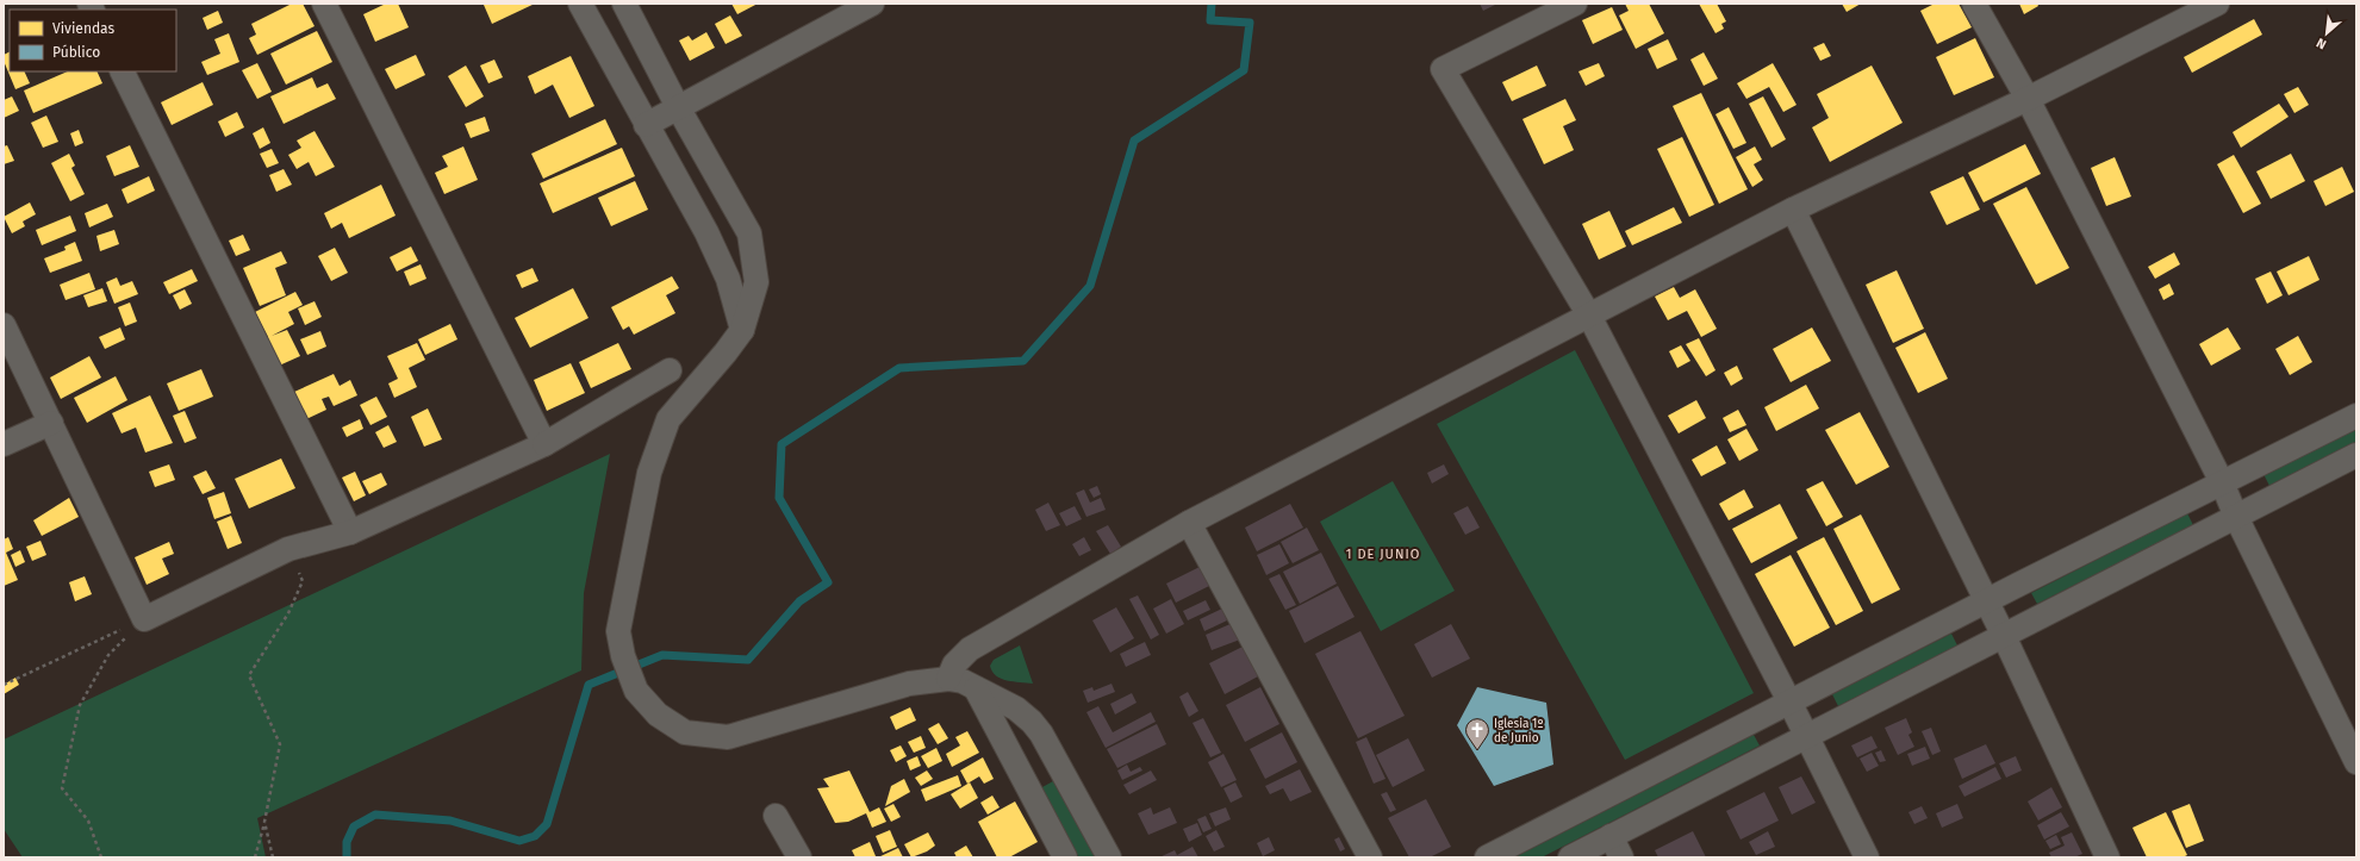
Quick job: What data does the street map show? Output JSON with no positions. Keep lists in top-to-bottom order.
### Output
{
  "districts": ["1 DE JUNIO"],
  "places": {
    "church": ["Iglesia 1º de Junio"]
  },
  "legend": ["Viviendas", "Público"],
  "north": "bottom left"
}
